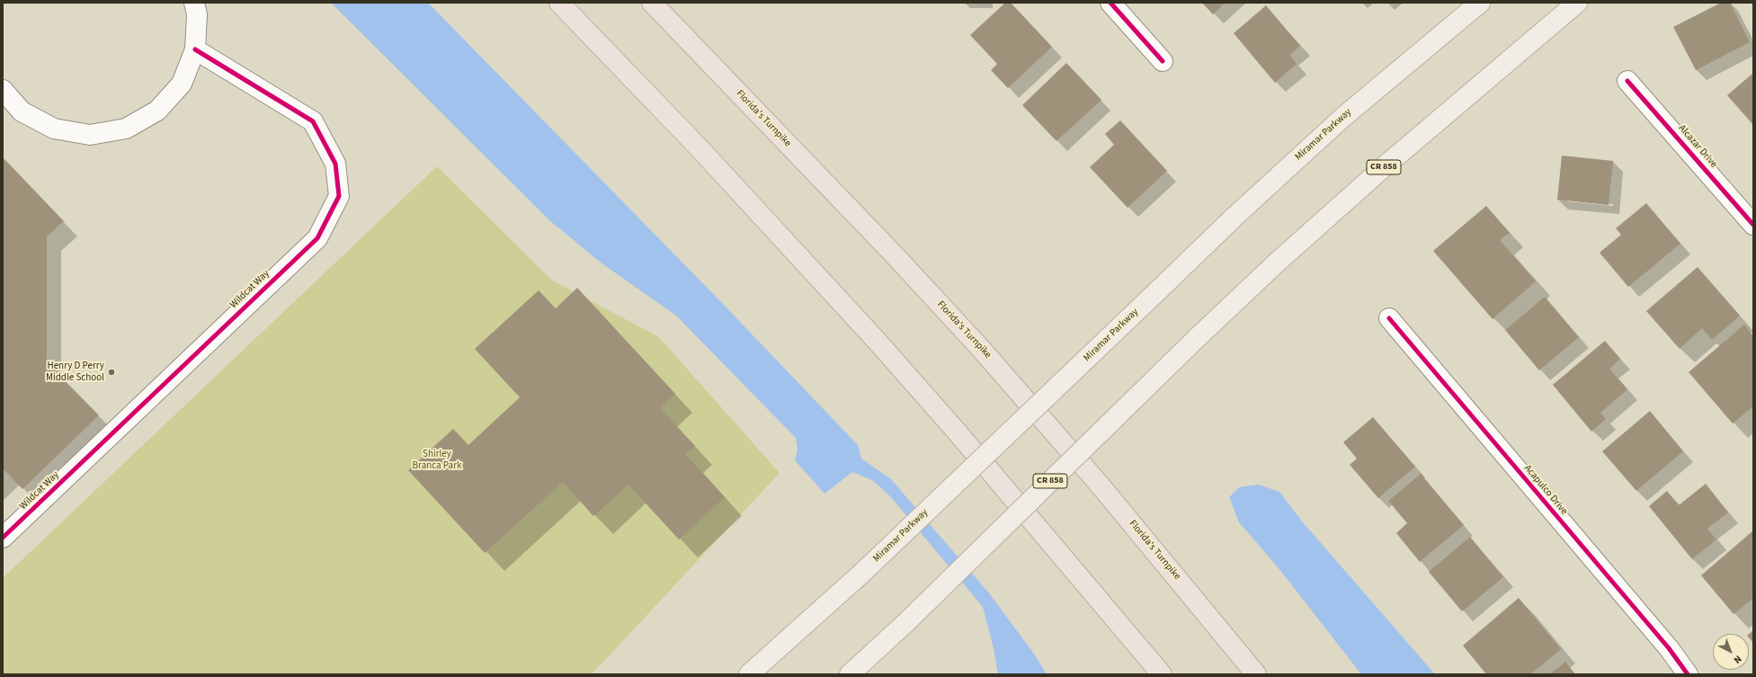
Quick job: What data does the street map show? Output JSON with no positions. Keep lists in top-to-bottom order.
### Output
{
  "streets": {
    "highway": ["Florida's Turnpike"],
    "main road": ["Miramar Parkway", "CR 858"],
    "street": ["Alcazar Drive", "Wildcat Way", "Acapulco Drive"]
  },
  "parks": ["Shirley Branca Park"],
  "places": ["Henry D Perry Middle School"],
  "north": "bottom right"
}
